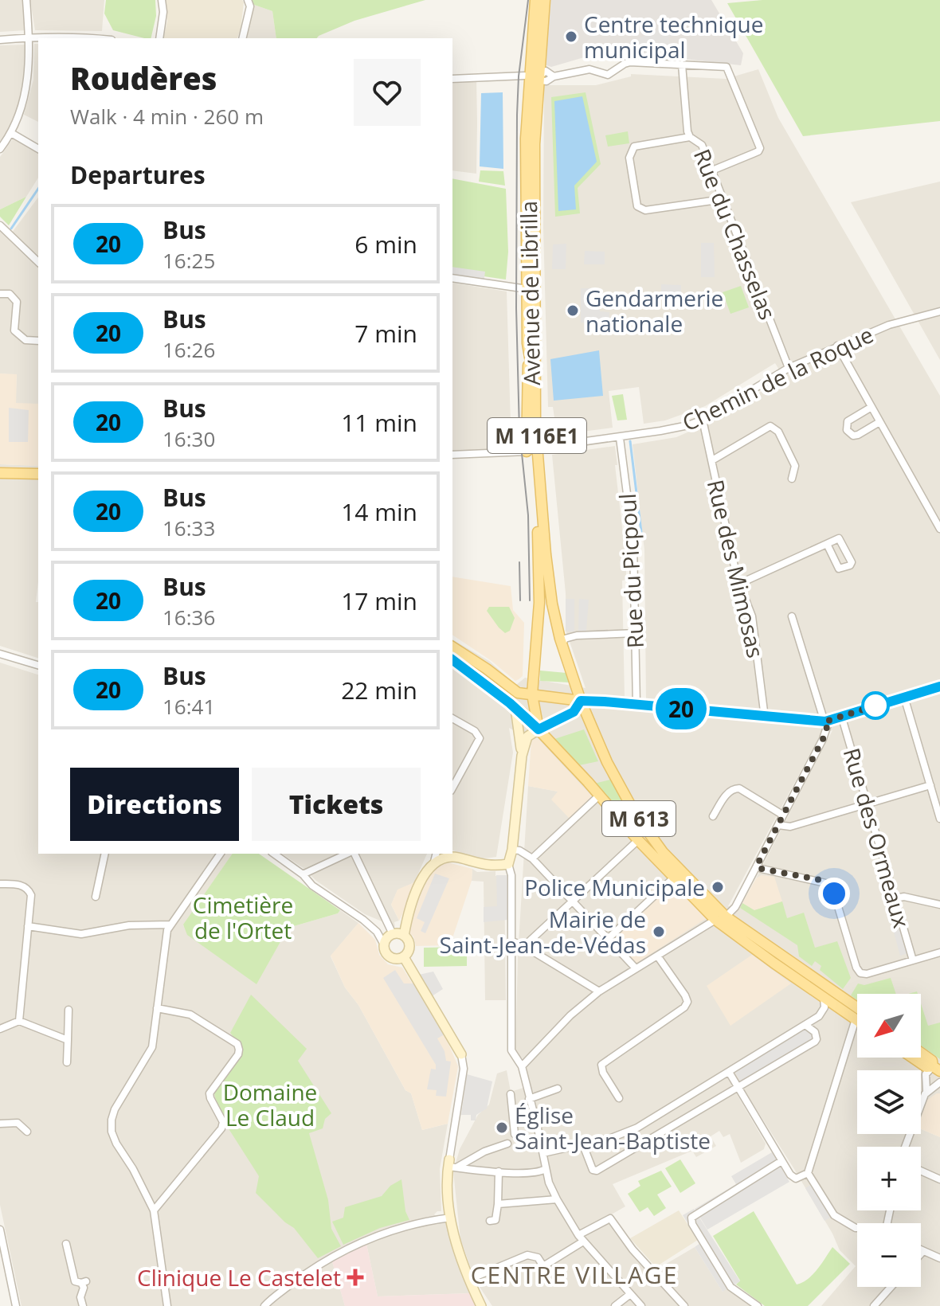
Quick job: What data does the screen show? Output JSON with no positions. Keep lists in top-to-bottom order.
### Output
{
  "streets": {
    "main road": ["Avenue de Librilla", "M 116E1", "M 613"],
    "street": [
      "Rue du Chasselas",
      "Chemin de la Roque",
      "Rue des Mimosas",
      "Rue du Picpoul",
      "Rue des Ormeaux"
    ]
  },
  "crossings": [
    ["Rue du Chasselas", "Chemin de la Roque"],
    ["Avenue de Librilla", "Chemin de la Roque"],
    ["Avenue de Librilla", "M 116E1"],
    ["Avenue de Librilla", "M 613"],
    ["Chemin de la Roque", "Rue des Mimosas"],
    ["Chemin de la Roque", "Rue du Picpoul"],
    ["M 116E1", "M 613"]
  ],
  "districts": ["CENTRE VILLAGE"],
  "parks": ["Cimetière de l'Ortet", "Domaine Le Claud"],
  "places": {
    "other": [
      "Centre technique municipal",
      "Gendarmerie nationale",
      "Police Municipale",
      "Mairie de Saint-Jean-de-Védas",
      "Église Saint-Jean-Baptiste"
    ],
    "health": ["Clinique Le Castelet"]
  },
  "lines": ["bus line 20"],
  "north": "bottom left",
  "page": {
    "on_map": "20",
    "heading": [
      ["Roudères", "Walk · 4 min · 260 m"],
      "Departures"
    ],
    "list": [
      {
        "mark": "20",
        "name": "Bus",
        "note": "16:25",
        "value": "6 min"
      },
      {
        "mark": "20",
        "name": "Bus",
        "note": "16:26",
        "value": "7 min"
      },
      {
        "mark": "20",
        "name": "Bus",
        "note": "16:30",
        "value": "11 min"
      },
      {
        "mark": "20",
        "name": "Bus",
        "note": "16:33",
        "value": "14 min"
      },
      {
        "mark": "20",
        "name": "Bus",
        "note": "16:36",
        "value": "17 min"
      },
      {
        "mark": "20",
        "name": "Bus",
        "note": "16:41",
        "value": "22 min"
      }
    ],
    "buttons": ["Directions", "Tickets"],
    "map_buttons": ["+", "−"]
  }
}
